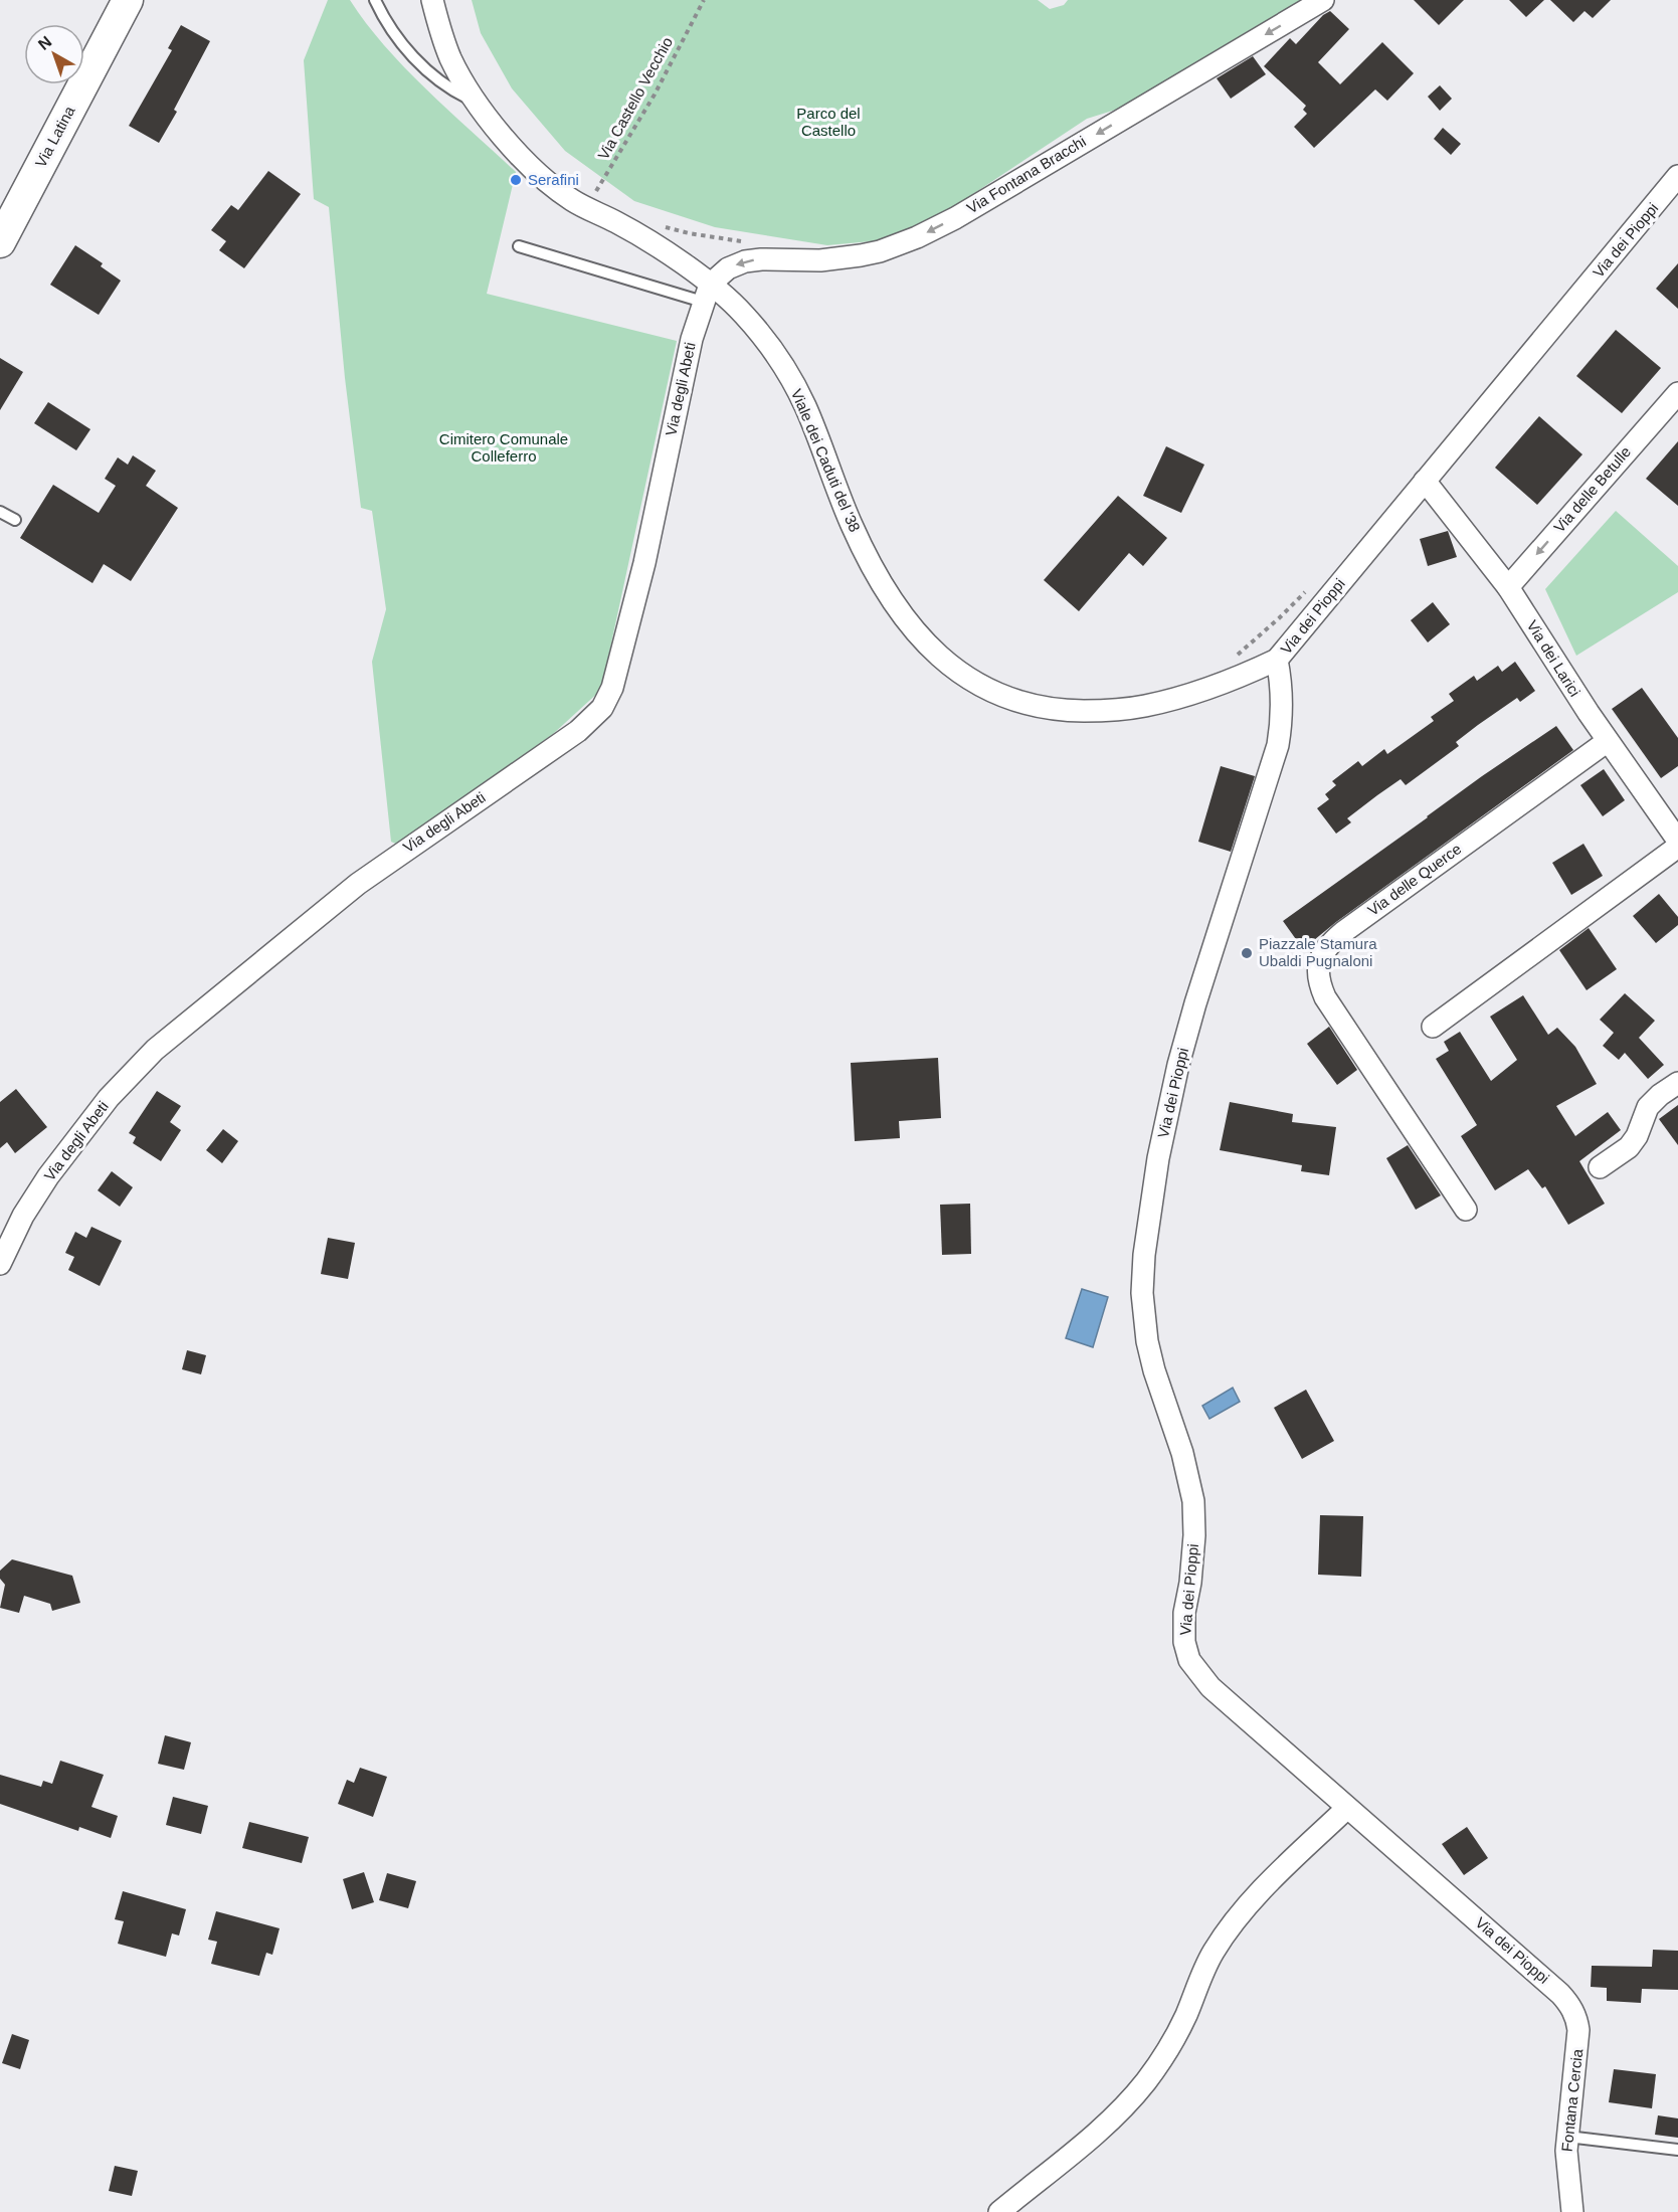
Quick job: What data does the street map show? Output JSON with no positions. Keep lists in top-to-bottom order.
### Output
{
  "streets": {
    "main road": ["Via Latina"],
    "street": [
      "Via Fontana Bracchi",
      "Via dei Pioppi",
      "Via degli Abeti",
      "Viale dei Caduti del '38",
      "Via delle Betulle",
      "Via dei Larici",
      "Via delle Querce",
      "Fontana Cercia"
    ],
    "path": ["Via Castello Vecchio"]
  },
  "crossings": [
    ["Via Castello Vecchio", "Viale dei Caduti del '38"],
    ["Via Fontana Bracchi", "Via degli Abeti"],
    ["Via Fontana Bracchi", "Viale dei Caduti del '38"],
    ["Via dei Pioppi", "Viale dei Caduti del '38"],
    ["Via dei Pioppi", "Via dei Larici"],
    ["Via dei Pioppi", "Fontana Cercia"],
    ["Via degli Abeti", "Viale dei Caduti del '38"],
    ["Via delle Betulle", "Via dei Larici"],
    ["Via dei Larici", "Via delle Querce"]
  ],
  "one_way": ["Via Fontana Bracchi", "Via delle Betulle"],
  "parks": ["Parco del Castello", "Cimitero Comunale Colleferro"],
  "places": ["Serafini", "Piazzale Stamura Ubaldi Pugnaloni"],
  "north": "top left"
}
